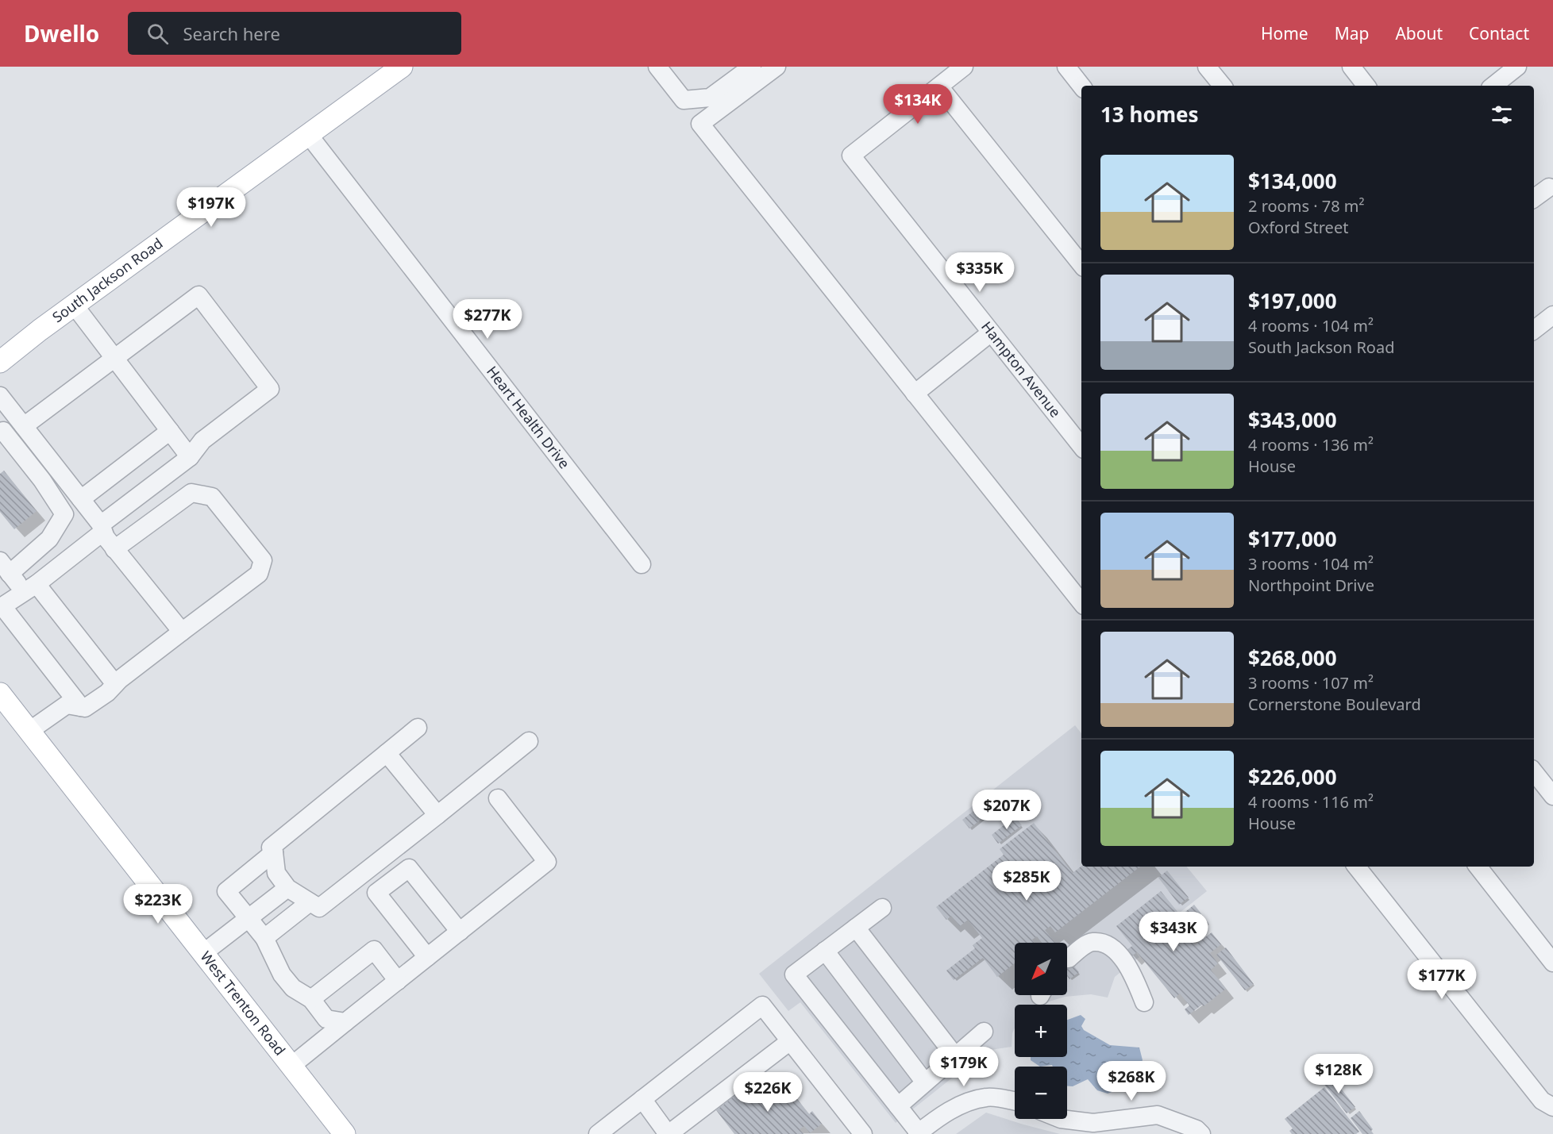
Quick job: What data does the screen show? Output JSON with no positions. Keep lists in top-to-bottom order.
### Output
{
  "streets": {
    "main road": ["South Jackson Road", "West Trenton Road"],
    "street": ["Hampton Avenue", "Heart Health Drive"]
  },
  "crossings": [
    ["South Jackson Road", "Heart Health Drive"]
  ],
  "north": "bottom left",
  "page": {
    "header": "Dwello",
    "search": "Search here",
    "nav": [
      "Home",
      "Map",
      "About",
      "Contact"
    ],
    "price": [
      "$134K",
      "$197K",
      "$335K",
      "$277K",
      "$207K",
      "$285K",
      "$223K",
      "$343K",
      "$177K",
      "$179K",
      "$128K",
      "$268K",
      "$226K"
    ],
    "heading": "13 homes",
    "list": [
      {
        "name": "$134,000",
        "note": "2 rooms · 78 m² · Oxford Street"
      },
      {
        "name": "$197,000",
        "note": "4 rooms · 104 m² · South Jackson Road"
      },
      {
        "name": "$343,000",
        "note": "4 rooms · 136 m² · House"
      },
      {
        "name": "$177,000",
        "note": "3 rooms · 104 m² · Northpoint Drive"
      },
      {
        "name": "$268,000",
        "note": "3 rooms · 107 m² · Cornerstone Boulevard"
      },
      {
        "name": "$226,000",
        "note": "4 rooms · 116 m² · House"
      }
    ],
    "map_buttons": ["+", "−"]
  }
}
